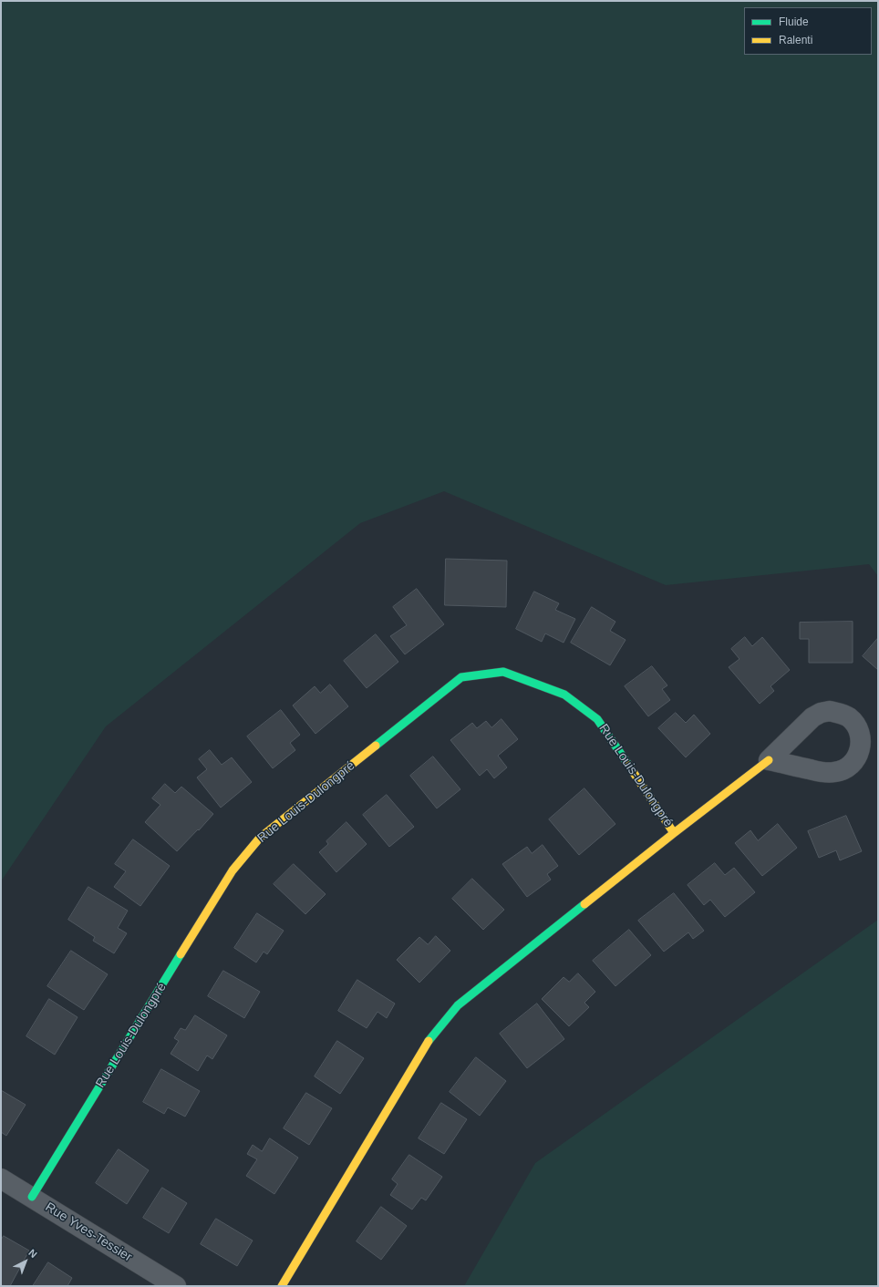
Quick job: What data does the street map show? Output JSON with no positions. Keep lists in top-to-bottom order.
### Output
{
  "streets": {
    "street": ["Rue Louis-Dulongpré", "Rue Yves-Tessier"]
  },
  "crossings": [
    ["Rue Louis-Dulongpré", "Rue Yves-Tessier"]
  ],
  "legend": ["Fluide", "Ralenti"],
  "north": "top right"
}
